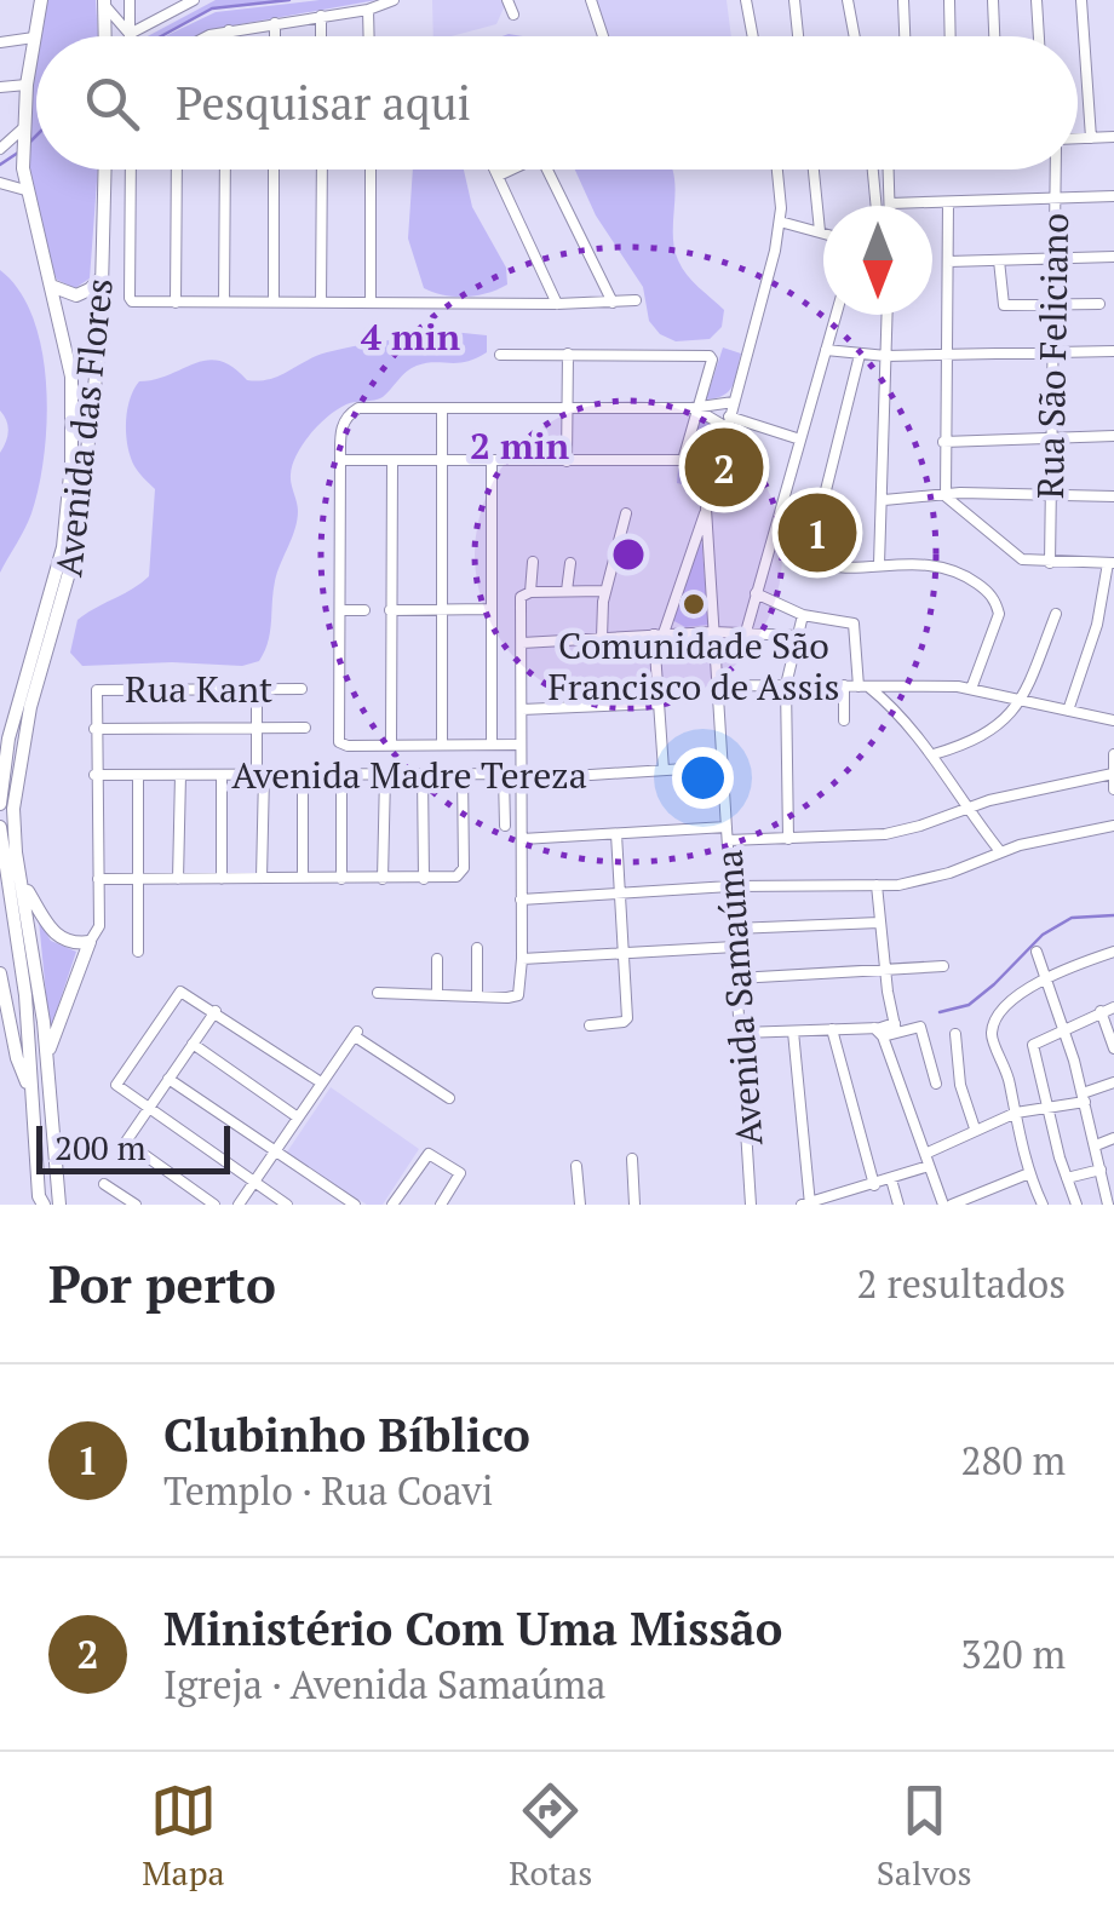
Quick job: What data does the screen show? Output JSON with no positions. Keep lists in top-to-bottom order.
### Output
{
  "streets": {
    "main road": ["Avenida das Flores"],
    "street": [
      "Rua São Feliciano",
      "Rua Kant",
      "Avenida Madre Tereza",
      "Avenida Samaúma"
    ]
  },
  "crossings": [
    ["Avenida Madre Tereza", "Avenida Samaúma"]
  ],
  "places": ["Comunidade São Francisco de Assis"],
  "scale_bar": "200 m",
  "north": "bottom",
  "page": {
    "search": "Pesquisar aqui",
    "pins": ["2", "1"],
    "scale": "200 m",
    "heading": ["Por perto", "2 resultados"],
    "list": [
      {
        "mark": "1",
        "name": "Clubinho Bíblico",
        "note": "Templo · Rua Coavi",
        "value": "280 m"
      },
      {
        "mark": "2",
        "name": "Ministério Com Uma Missão",
        "note": "Igreja · Avenida Samaúma",
        "value": "320 m"
      }
    ],
    "nav": ["Mapa", "Rotas", "Salvos"]
  },
  "rings": ["4 min", "2 min"]
}
